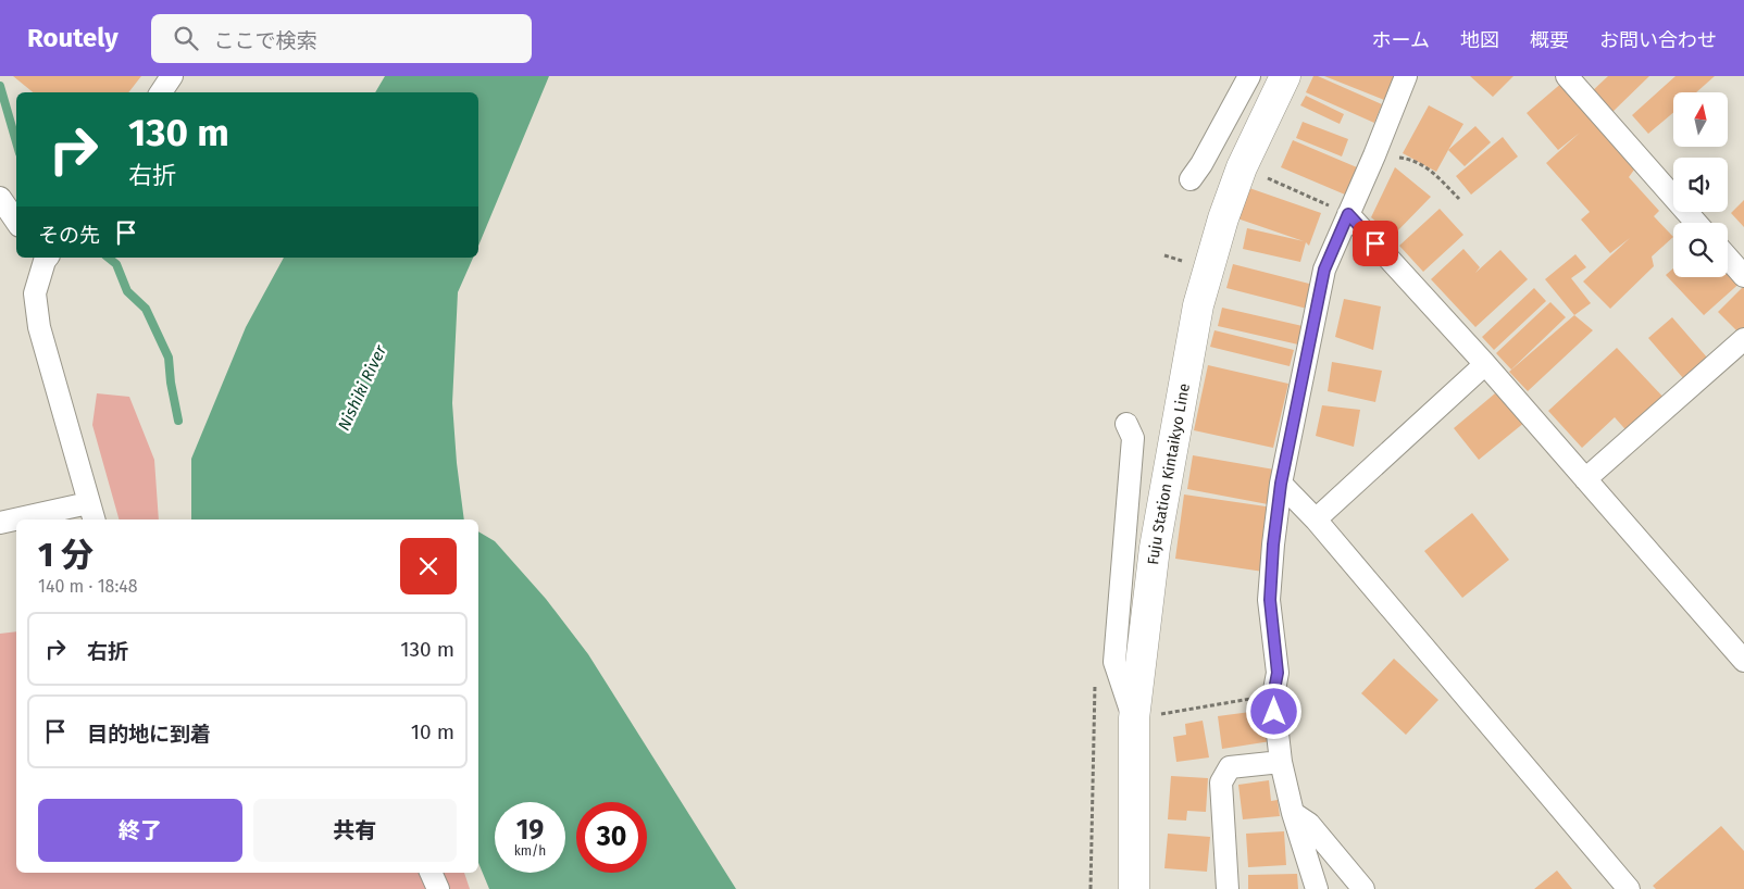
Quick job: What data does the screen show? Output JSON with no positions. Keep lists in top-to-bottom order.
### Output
{
  "streets": {
    "main road": ["Fuju Station Kintaikyo Line"]
  },
  "water": ["Nishiki River"],
  "north": "top",
  "page": {
    "header": "Routely",
    "search": "ここで検索",
    "nav": [
      "ホーム",
      "地図",
      "概要",
      "お問い合わせ"
    ],
    "turn": ["130 m", "右折"],
    "then": "その先",
    "heading": ["1 分", "140 m · 18:48"],
    "list": [
      {
        "name": "右折",
        "value": "130 m"
      },
      {
        "name": "目的地に到着",
        "value": "10 m"
      }
    ],
    "buttons": ["終了", "共有"],
    "speed": "19 km/h",
    "limit": "30"
  }
}
